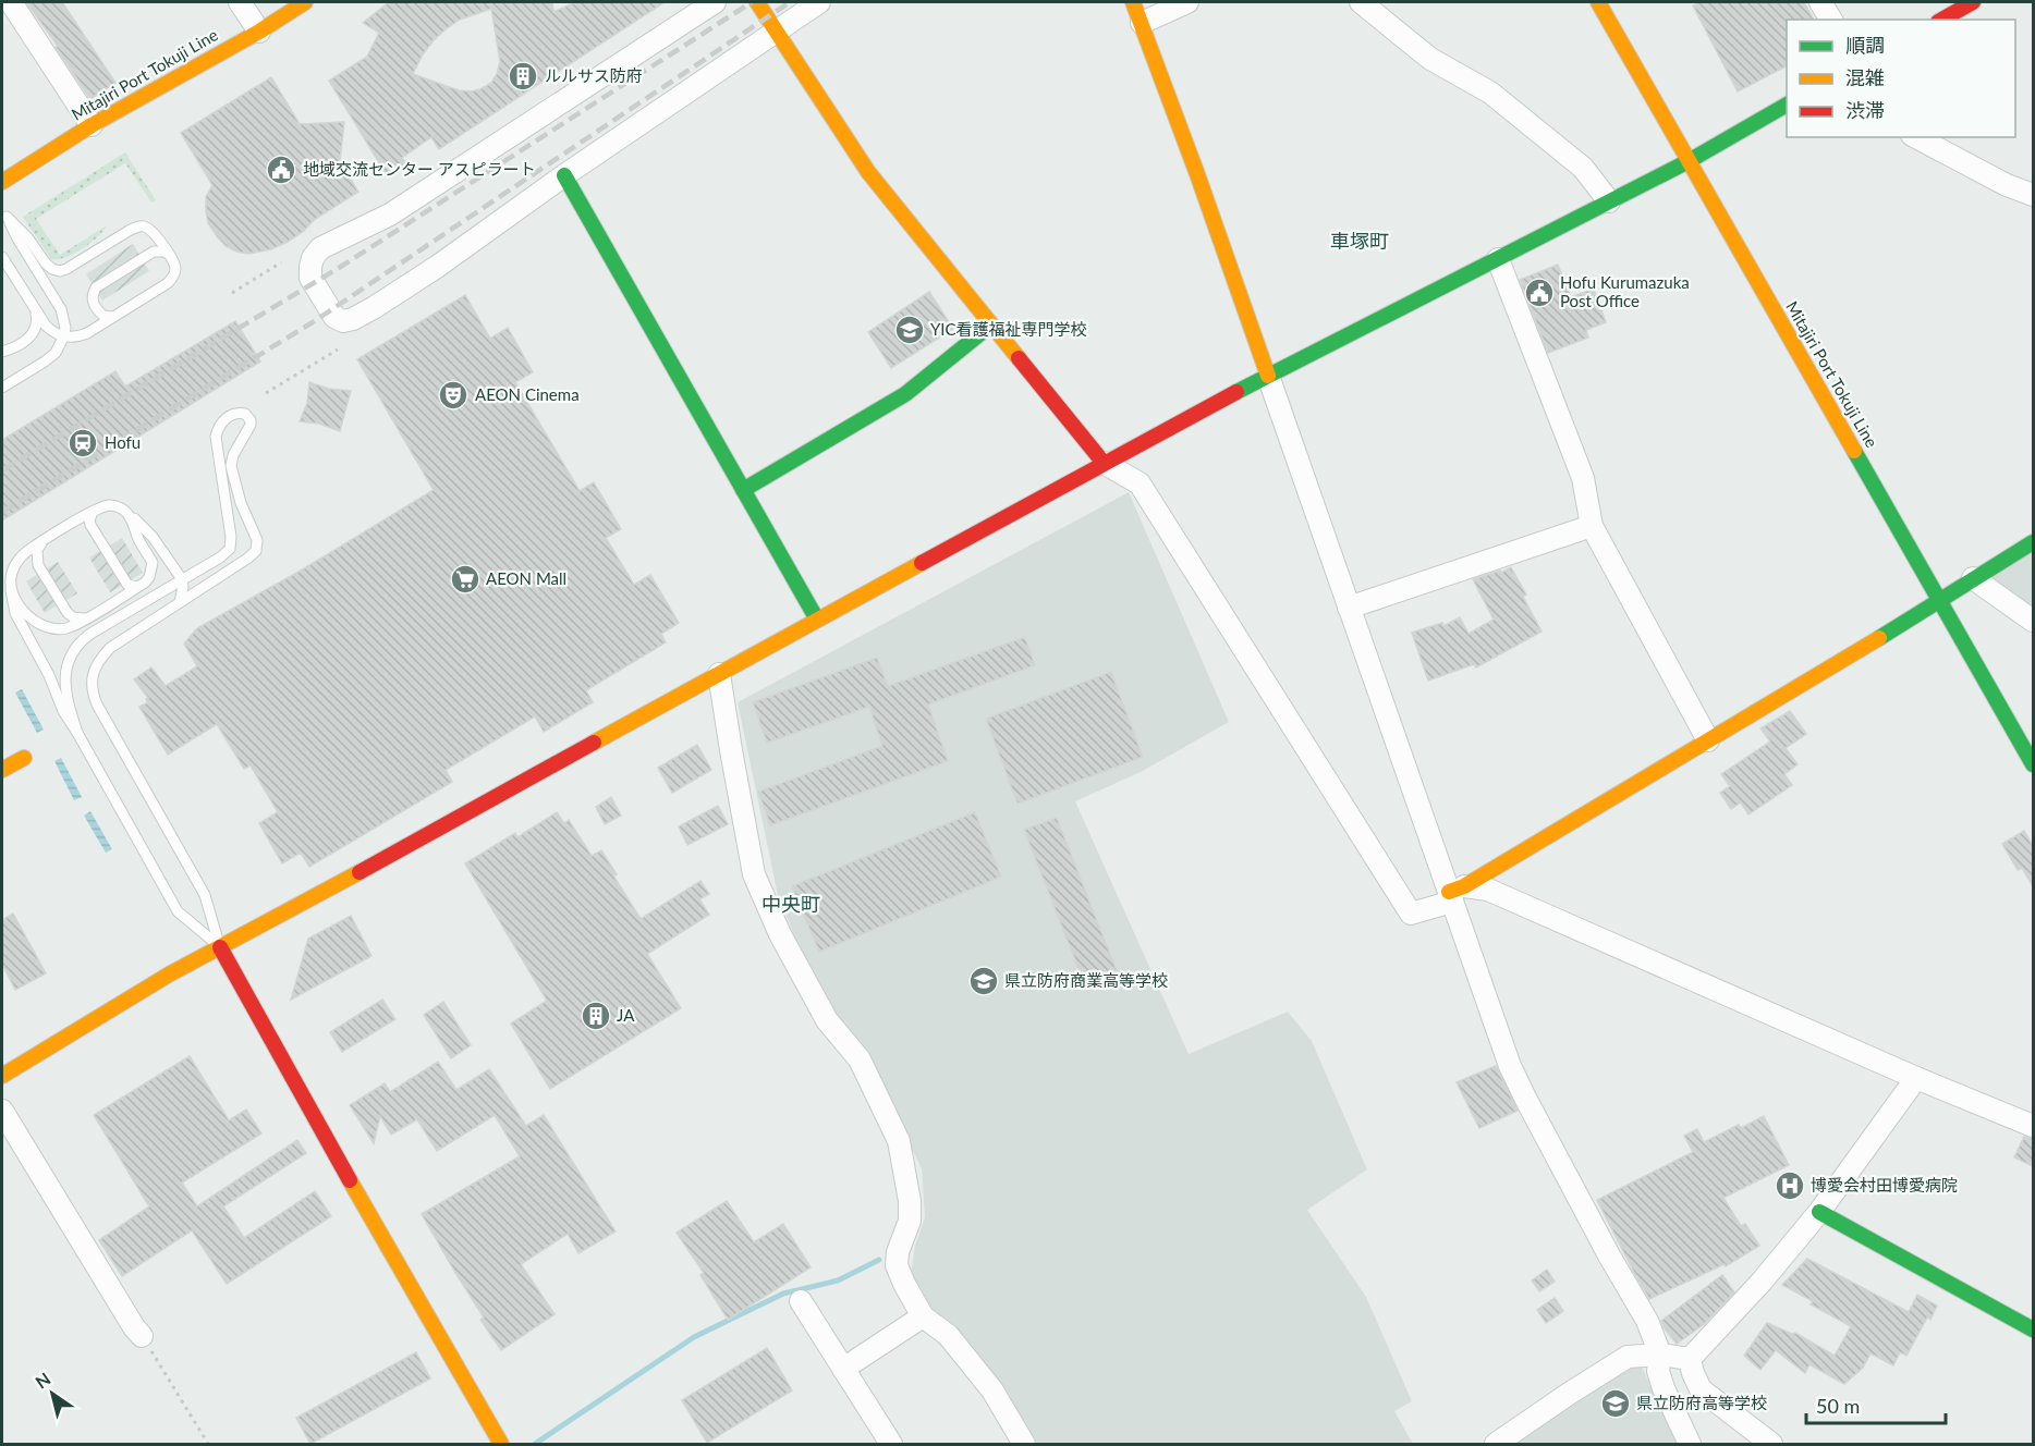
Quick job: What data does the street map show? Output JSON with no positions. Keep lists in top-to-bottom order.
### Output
{
  "streets": {
    "street": ["Mitajiri Port Tokuji Line"]
  },
  "districts": ["車塚町", "中央町"],
  "places": {
    "building": ["ルルサス防府", "JA"],
    "public building": ["地域交流センター アスピラート", "Hofu Kurumazuka Post Office"],
    "school or university": ["YIC看護福祉専門学校", "県立防府商業高等学校", "県立防府高等学校"],
    "theatre": ["AEON Cinema"],
    "station": ["Hofu"],
    "supermarket": ["AEON Mall"],
    "hospital": ["博愛会村田博愛病院"]
  },
  "legend": ["順調", "混雑", "渋滞"],
  "scale_bar": "50 m",
  "north": "top left"
}
